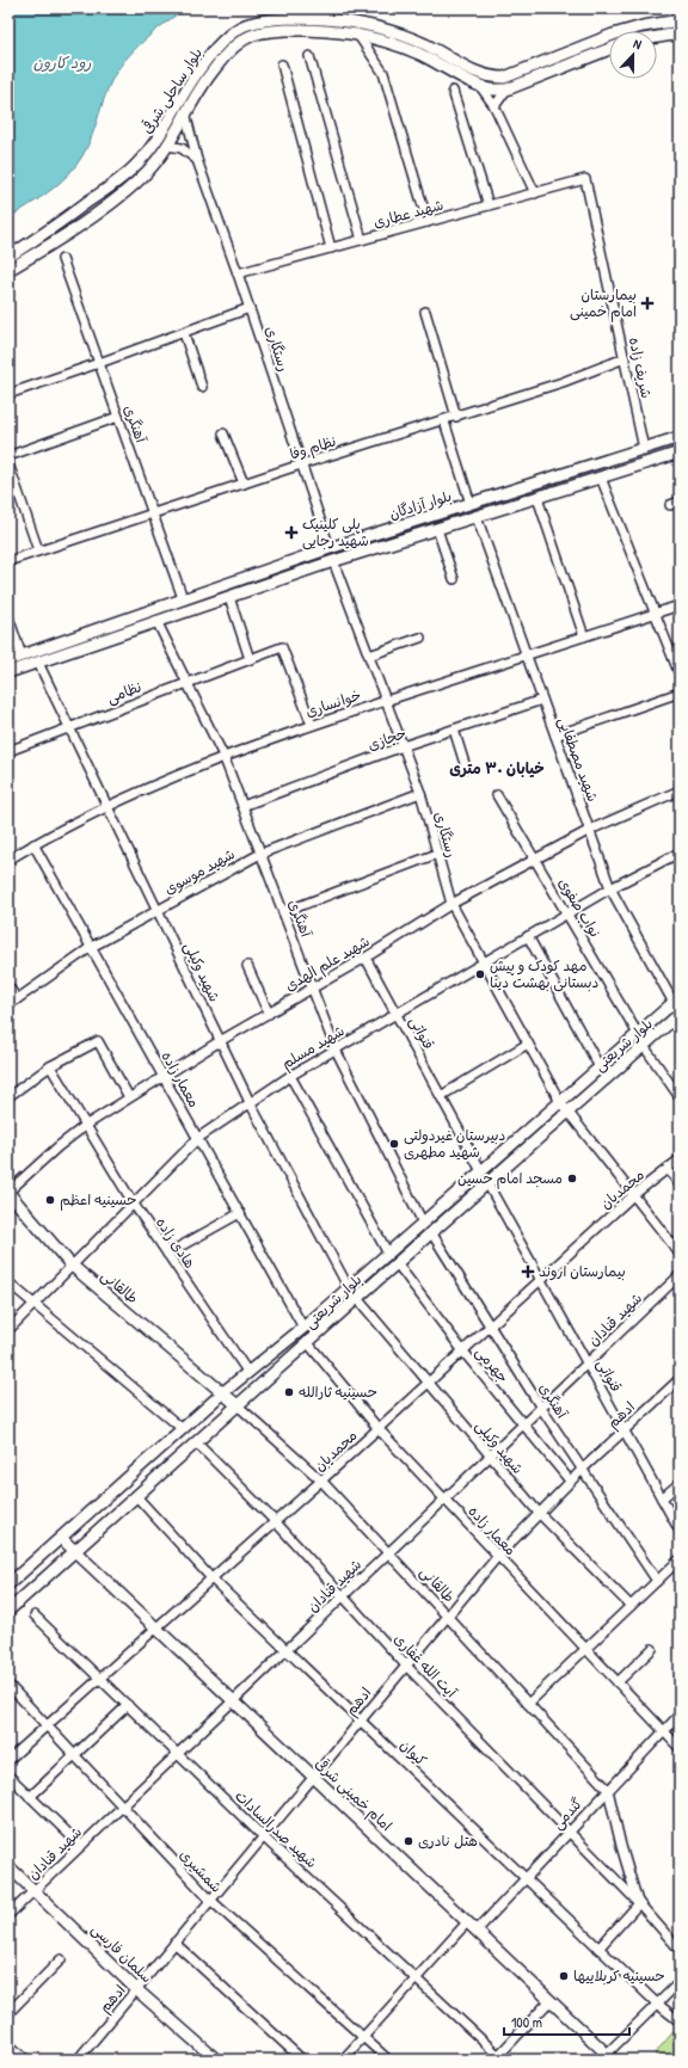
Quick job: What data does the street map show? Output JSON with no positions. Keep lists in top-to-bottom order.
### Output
{
  "streets": {
    "main road": [
      "بلوار ساحلی شرقی",
      "بلوار آزادگان",
      "بلوار شریعتی",
      "طالقانی",
      "امام خمینی شرقی",
      "سلمان فارسی"
    ],
    "street": [
      "شهید عطاری",
      "رستگاری",
      "شریف زاده",
      "آهنگری",
      "نظام وفا",
      "نظامی",
      "خوانساری",
      "حجازی",
      "شهید مصطفایی",
      "شهید موسوی",
      "نواب صفوی",
      "شهید علم الهدی",
      "شهید وکیلی",
      "قنواتی",
      "شهید مسلم",
      "معمار زاده",
      "محمدیان",
      "هادی زاده",
      "شهید قنادان",
      "جهرمی",
      "ادهم",
      "آیت الله غفاری",
      "کیوان",
      "گندمی",
      "شهید صدرالسادات",
      "شمشیری"
    ]
  },
  "crossings": [
    ["بلوار ساحلی شرقی", "رستگاری"],
    ["شهید عطاری", "رستگاری"],
    ["شهید عطاری", "شریف زاده"],
    ["رستگاری", "نظام وفا"],
    ["رستگاری", "بلوار آزادگان"],
    ["رستگاری", "خوانساری"],
    ["رستگاری", "حجازی"],
    ["رستگاری", "شهید موسوی"],
    ["رستگاری", "شهید علم الهدی"],
    ["رستگاری", "بلوار شریعتی"],
    ["رستگاری", "شهید مسلم"],
    ["شریف زاده", "نظام وفا"],
    ["شریف زاده", "بلوار آزادگان"],
    ["آهنگری", "نظام وفا"],
    ["آهنگری", "بلوار آزادگان"],
    ["آهنگری", "نظامی"],
    ["آهنگری", "خوانساری"],
    ["آهنگری", "حجازی"],
    ["آهنگری", "شهید موسوی"],
    ["آهنگری", "شهید علم الهدی"],
    ["آهنگری", "بلوار شریعتی"],
    ["آهنگری", "شهید مسلم"],
    ["آهنگری", "محمدیان"],
    ["آهنگری", "شهید قنادان"],
    ["آهنگری", "ادهم"],
    ["بلوار آزادگان", "شهید مصطفایی"],
    ["بلوار آزادگان", "شهید وکیلی"],
    ["نظامی", "خوانساری"],
    ["نظامی", "شهید وکیلی"],
    ["خوانساری", "شهید مصطفایی"],
    ["خوانساری", "شهید وکیلی"],
    ["خوانساری", "معمار زاده"],
    ["حجازی", "شهید مصطفایی"],
    ["شهید مصطفایی", "شهید علم الهدی"],
    ["شهید مصطفایی", "بلوار شریعتی"],
    ["شهید مصطفایی", "شهید مسلم"],
    ["شهید موسوی", "شهید وکیلی"],
    ["شهید موسوی", "معمار زاده"],
    ["نواب صفوی", "شهید علم الهدی"],
    ["نواب صفوی", "بلوار شریعتی"],
    ["نواب صفوی", "شهید مسلم"],
    ["شهید علم الهدی", "شهید وکیلی"],
    ["شهید علم الهدی", "قنواتی"],
    ["شهید علم الهدی", "معمار زاده"],
    ["شهید علم الهدی", "هادی زاده"],
    ["شهید علم الهدی", "طالقانی"],
    ["شهید وکیلی", "بلوار شریعتی"],
    ["شهید وکیلی", "شهید مسلم"],
    ["شهید وکیلی", "محمدیان"],
    ["شهید وکیلی", "شهید قنادان"],
    ["شهید وکیلی", "ادهم"],
    ["قنواتی", "بلوار شریعتی"],
    ["قنواتی", "شهید مسلم"],
    ["قنواتی", "محمدیان"],
    ["قنواتی", "شهید قنادان"],
    ["قنواتی", "ادهم"],
    ["بلوار شریعتی", "معمار زاده"],
    ["بلوار شریعتی", "هادی زاده"],
    ["بلوار شریعتی", "طالقانی"],
    ["بلوار شریعتی", "جهرمی"],
    ["بلوار شریعتی", "آیت الله غفاری"],
    ["بلوار شریعتی", "کیوان"],
    ["بلوار شریعتی", "امام خمینی شرقی"],
    ["شهید مسلم", "معمار زاده"],
    ["شهید مسلم", "هادی زاده"],
    ["شهید مسلم", "طالقانی"],
    ["معمار زاده", "محمدیان"],
    ["معمار زاده", "شهید قنادان"],
    ["معمار زاده", "ادهم"],
    ["معمار زاده", "گندمی"],
    ["محمدیان", "طالقانی"],
    ["محمدیان", "جهرمی"],
    ["محمدیان", "آیت الله غفاری"],
    ["محمدیان", "کیوان"],
    ["محمدیان", "امام خمینی شرقی"],
    ["محمدیان", "شهید صدرالسادات"],
    ["محمدیان", "شمشیری"],
    ["طالقانی", "شهید قنادان"],
    ["طالقانی", "ادهم"],
    ["طالقانی", "گندمی"],
    ["شهید قنادان", "جهرمی"],
    ["شهید قنادان", "آیت الله غفاری"],
    ["شهید قنادان", "کیوان"],
    ["شهید قنادان", "امام خمینی شرقی"],
    ["شهید قنادان", "شهید صدرالسادات"],
    ["شهید قنادان", "شمشیری"],
    ["شهید قنادان", "سلمان فارسی"],
    ["جهرمی", "ادهم"],
    ["ادهم", "آیت الله غفاری"],
    ["ادهم", "کیوان"],
    ["ادهم", "امام خمینی شرقی"],
    ["ادهم", "شهید صدرالسادات"],
    ["ادهم", "شمشیری"],
    ["ادهم", "سلمان فارسی"],
    ["آیت الله غفاری", "گندمی"],
    ["کیوان", "گندمی"],
    ["امام خمینی شرقی", "گندمی"]
  ],
  "districts": ["خیابان ۳۰ متری"],
  "water": ["رود کارون"],
  "places": {
    "health": ["بیمارستان امام خمینی", "پلی کلینیک شهید رجایی", "بیمارستان اروند"],
    "other": [
      "مهد کودک و پیش دبستانی بهشت دینا",
      "دبیرستان غیردولتی شهید مطهری",
      "مسجد امام حسین",
      "حسینیه اعظم",
      "حسینیه ثارالله",
      "هتل نادری",
      "حسینیه کربلاییها"
    ]
  },
  "scale_bar": "100 m",
  "north": "top"
}
